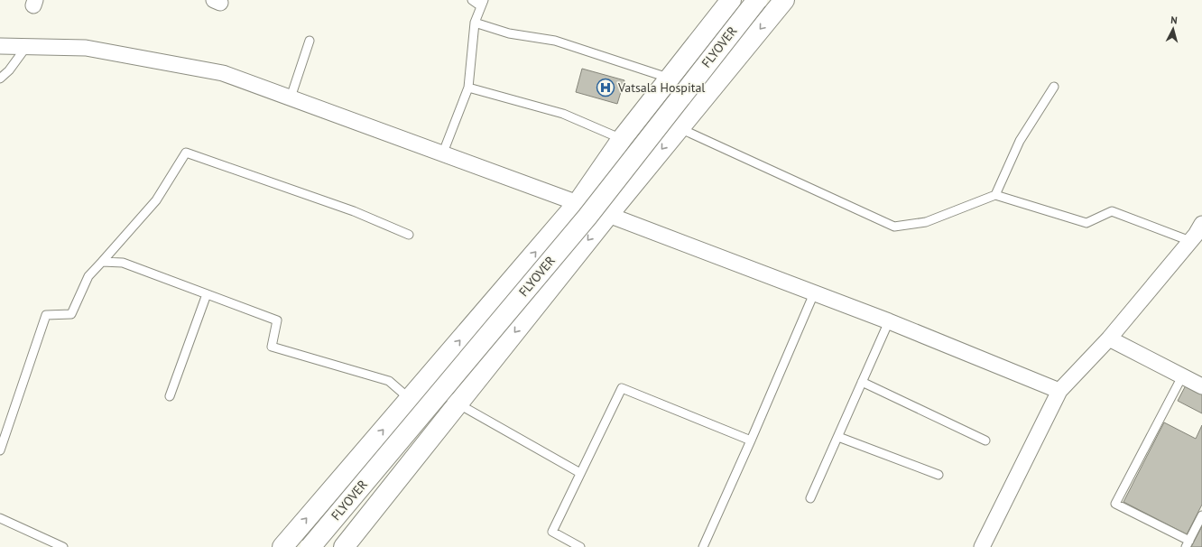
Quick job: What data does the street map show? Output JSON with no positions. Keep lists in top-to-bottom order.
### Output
{
  "streets": {
    "main road": ["FLYOVER"]
  },
  "places": {
    "hospital": ["Vatsala Hospital"]
  },
  "north": "top"
}
